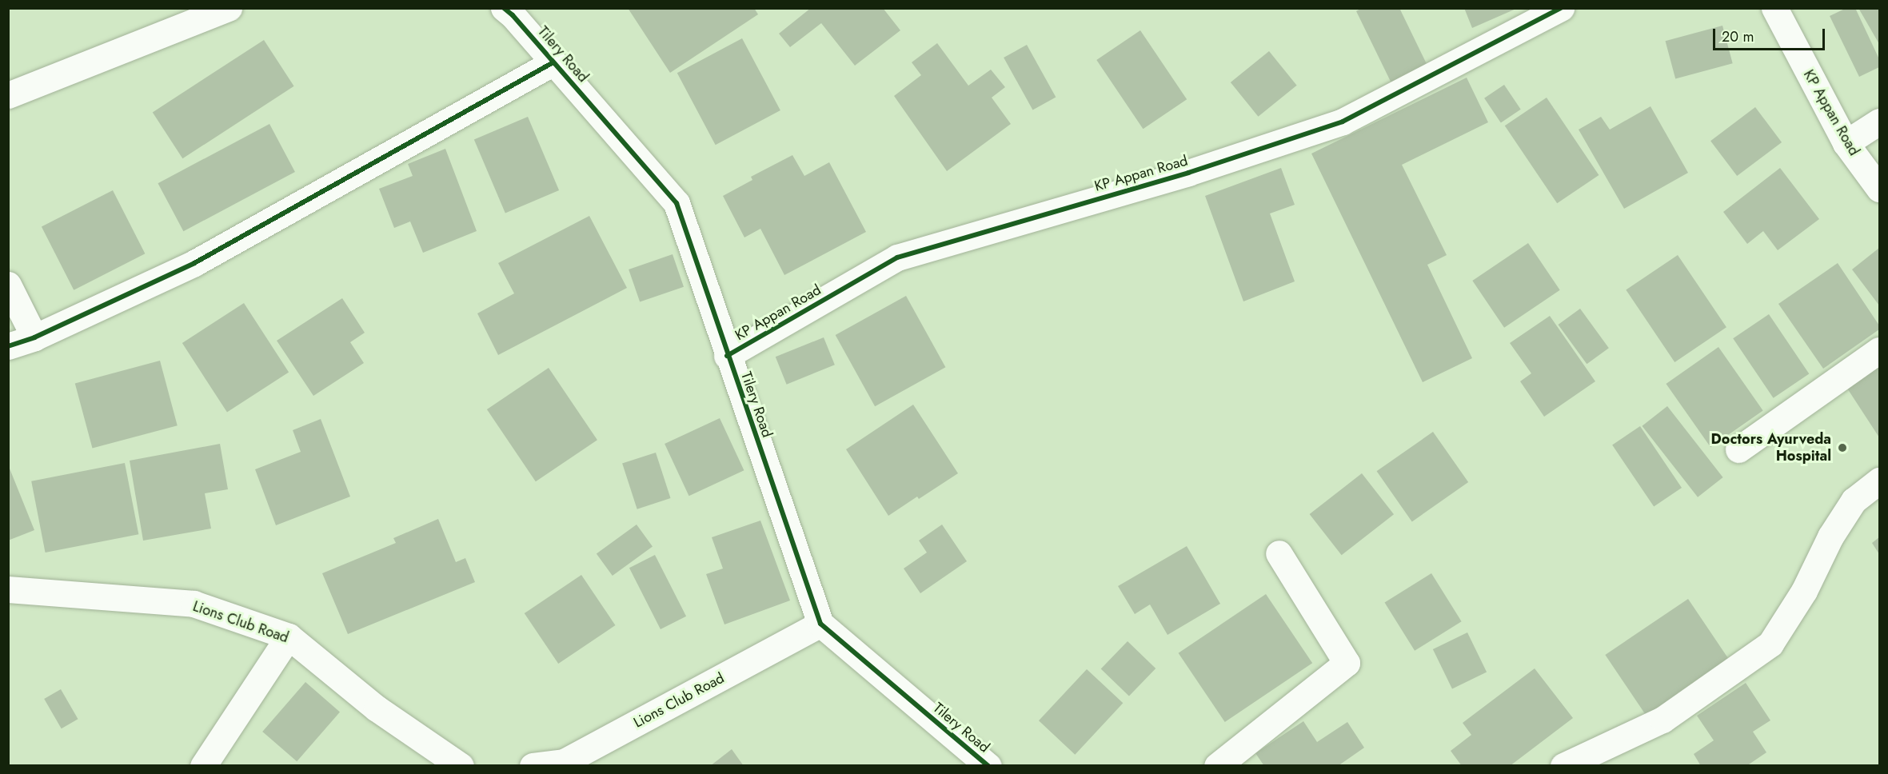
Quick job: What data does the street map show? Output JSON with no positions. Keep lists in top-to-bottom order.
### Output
{
  "streets": {
    "street": ["Tilery Road", "KP Appan Road", "Lions Club Road"]
  },
  "crossings": [
    ["Tilery Road", "KP Appan Road"],
    ["Tilery Road", "Lions Club Road"]
  ],
  "places": ["Doctors Ayurveda Hospital"],
  "scale_bar": "20 m"
}
